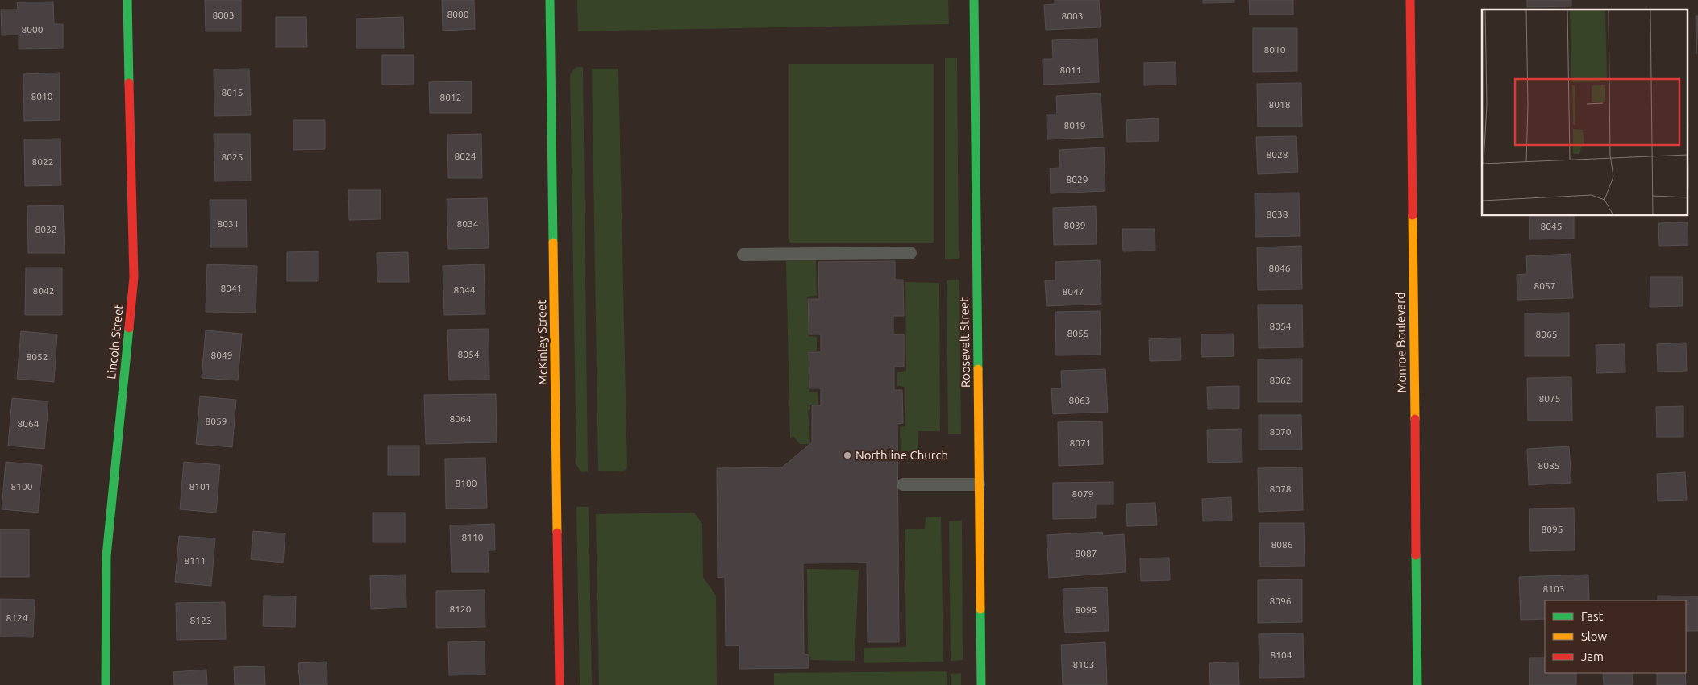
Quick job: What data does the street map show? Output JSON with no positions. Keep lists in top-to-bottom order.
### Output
{
  "streets": {
    "street": [
      "Lincoln Street",
      "McKinley Street",
      "Roosevelt Street",
      "Monroe Boulevard"
    ]
  },
  "places": ["Northline Church"],
  "house_numbers": [
    "8000",
    "8003",
    "8003",
    "8000",
    "8010",
    "8011",
    "8015",
    "8010",
    "8012",
    "8018",
    "8019",
    "8028",
    "8024",
    "8025",
    "8022",
    "8029",
    "8038",
    "8031",
    "8034",
    "8039",
    "8045",
    "8032",
    "8046",
    "8057",
    "8041",
    "8044",
    "8042",
    "8047",
    "8054",
    "8055",
    "8065",
    "8054",
    "8049",
    "8052",
    "8062",
    "8075",
    "8063",
    "8064",
    "8059",
    "8064",
    "8070",
    "8071",
    "8085",
    "8100",
    "8100",
    "8101",
    "8078",
    "8079",
    "8095",
    "8110",
    "8086",
    "8087",
    "8111",
    "8103",
    "8096",
    "8120",
    "8095",
    "8124",
    "8123",
    "8104",
    "8103"
  ],
  "legend": ["Fast", "Slow", "Jam"]
}
